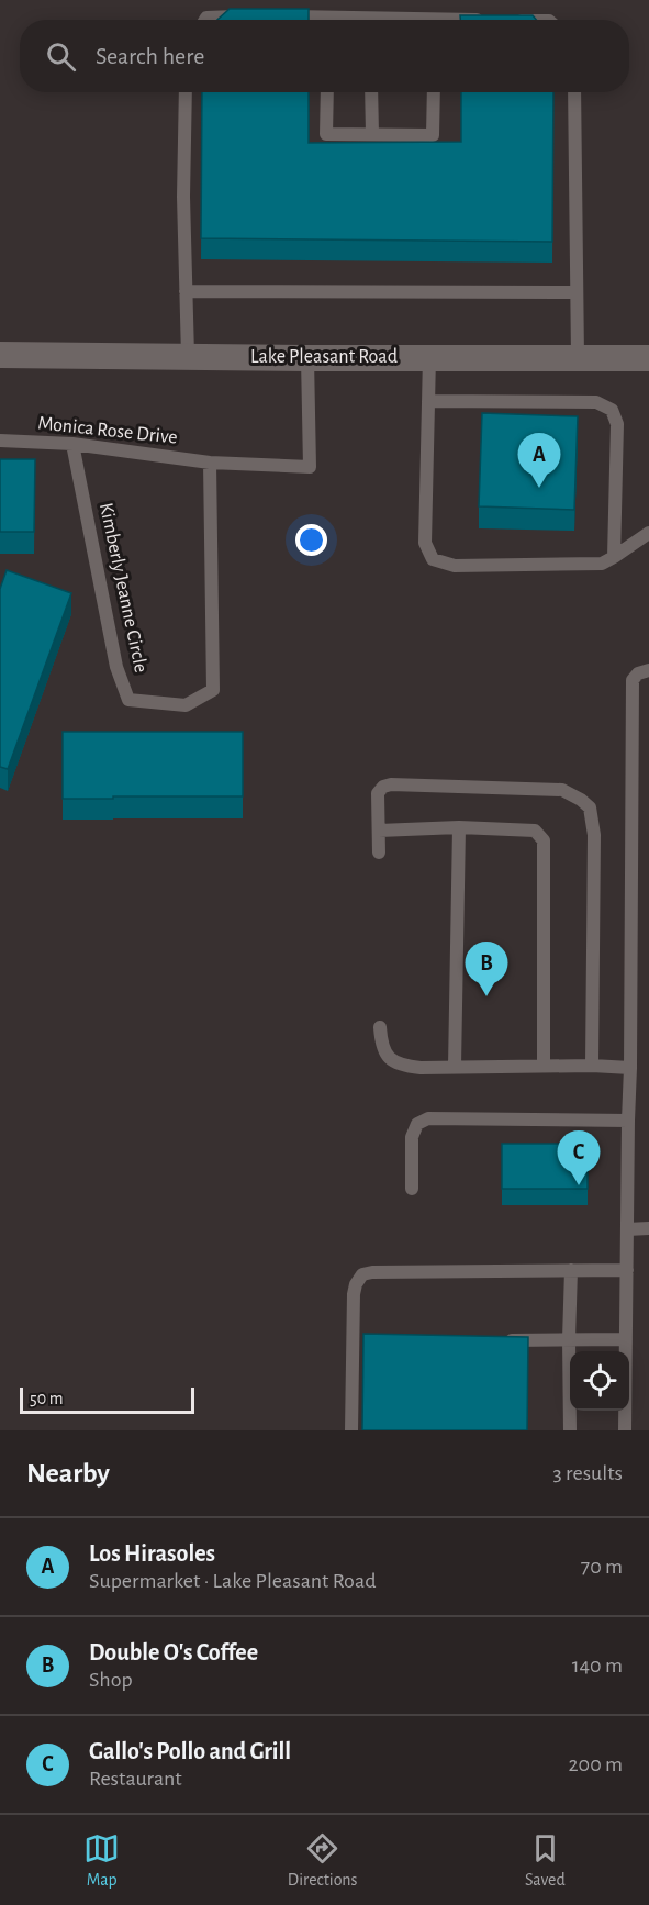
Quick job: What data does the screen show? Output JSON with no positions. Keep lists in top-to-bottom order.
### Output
{
  "streets": {
    "street": ["Lake Pleasant Road"],
    "lane": ["Monica Rose Drive", "Kimberly Jeanne Circle"]
  },
  "crossings": [
    ["Lake Pleasant Road", "Monica Rose Drive"],
    ["Monica Rose Drive", "Kimberly Jeanne Circle"]
  ],
  "scale_bar": "50 m",
  "page": {
    "search": "Search here",
    "pins": ["A", "B", "C"],
    "scale": "50 m",
    "heading": ["Nearby", "3 results"],
    "list": [
      {
        "mark": "A",
        "name": "Los Hirasoles",
        "note": "Supermarket · Lake Pleasant Road",
        "value": "70 m"
      },
      {
        "mark": "B",
        "name": "Double O's Coffee",
        "note": "Shop",
        "value": "140 m"
      },
      {
        "mark": "C",
        "name": "Gallo's Pollo and Grill",
        "note": "Restaurant",
        "value": "200 m"
      }
    ],
    "nav": ["Map", "Directions", "Saved"]
  }
}
